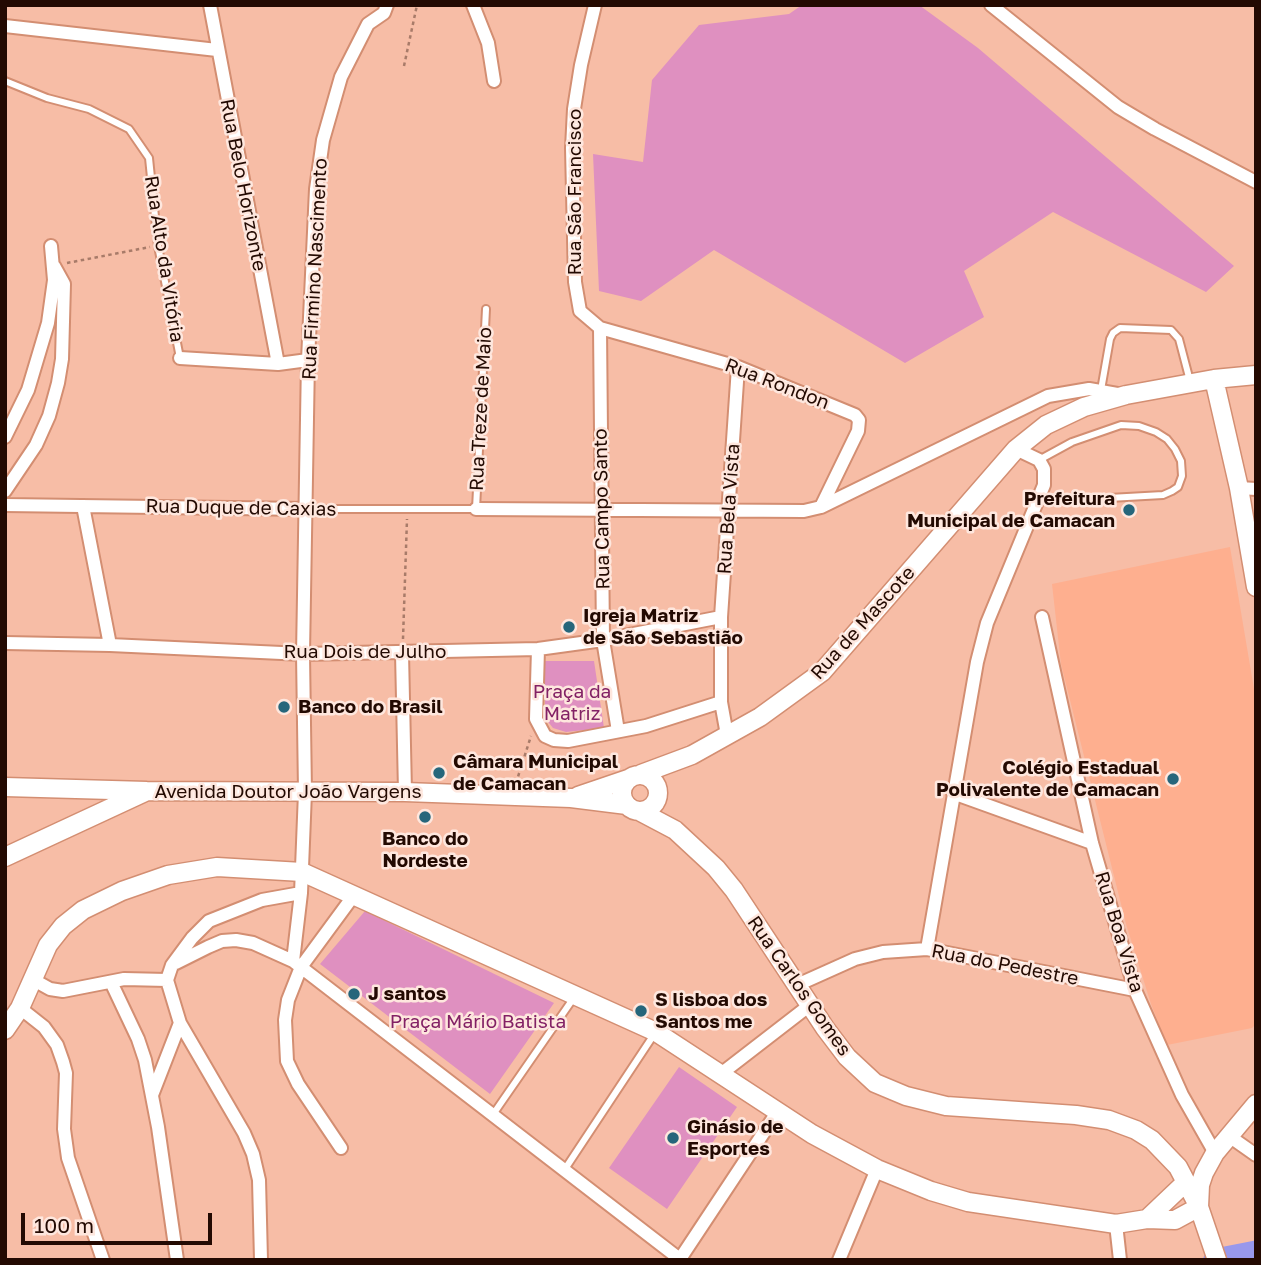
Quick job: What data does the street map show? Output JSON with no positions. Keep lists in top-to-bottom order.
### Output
{
  "streets": {
    "main road": ["Rua de Mascote", "Avenida Doutor João Vargens", "Rua Carlos Gomes"],
    "street": [
      "Rua Belo Horizonte",
      "Rua São Francisco",
      "Rua Alto da Vitória",
      "Rua Firmino Nascimento",
      "Rua Rondon",
      "Rua Treze de Maio",
      "Rua Duque de Caxias",
      "Rua Campo Santo",
      "Rua Bela Vista",
      "Rua Dois de Julho",
      "Rua Boa Vista",
      "Rua do Pedestre"
    ]
  },
  "crossings": [
    ["Rua Belo Horizonte", "Rua Alto da Vitória"],
    ["Rua São Francisco", "Rua Rondon"],
    ["Rua São Francisco", "Rua Campo Santo"],
    ["Rua Alto da Vitória", "Rua Firmino Nascimento"],
    ["Rua Firmino Nascimento", "Rua Duque de Caxias"],
    ["Rua Firmino Nascimento", "Rua Dois de Julho"],
    ["Rua Firmino Nascimento", "Avenida Doutor João Vargens"],
    ["Rua Rondon", "Rua Treze de Maio"],
    ["Rua Rondon", "Rua Campo Santo"],
    ["Rua Rondon", "Rua Bela Vista"],
    ["Rua Treze de Maio", "Rua Duque de Caxias"],
    ["Rua Treze de Maio", "Rua Campo Santo"],
    ["Rua Treze de Maio", "Rua Bela Vista"],
    ["Rua Treze de Maio", "Rua de Mascote"],
    ["Rua Campo Santo", "Rua Dois de Julho"],
    ["Rua Bela Vista", "Rua de Mascote"],
    ["Rua Bela Vista", "Rua Dois de Julho"],
    ["Rua de Mascote", "Avenida Doutor João Vargens"],
    ["Rua de Mascote", "Rua Carlos Gomes"],
    ["Avenida Doutor João Vargens", "Rua Carlos Gomes"],
    ["Rua Boa Vista", "Rua do Pedestre"],
    ["Rua do Pedestre", "Rua Carlos Gomes"]
  ],
  "parks": ["Praça da Matriz", "Praça Mário Batista"],
  "places": [
    "Prefeitura Municipal de Camacan",
    "Igreja Matriz de São Sebastião",
    "Banco do Brasil",
    "Câmara Municipal de Camacan",
    "Colégio Estadual Polivalente de Camacan",
    "Banco do Nordeste",
    "J santos",
    "S lisboa dos Santos me",
    "Ginásio de Esportes"
  ],
  "scale_bar": "100 m"
}
